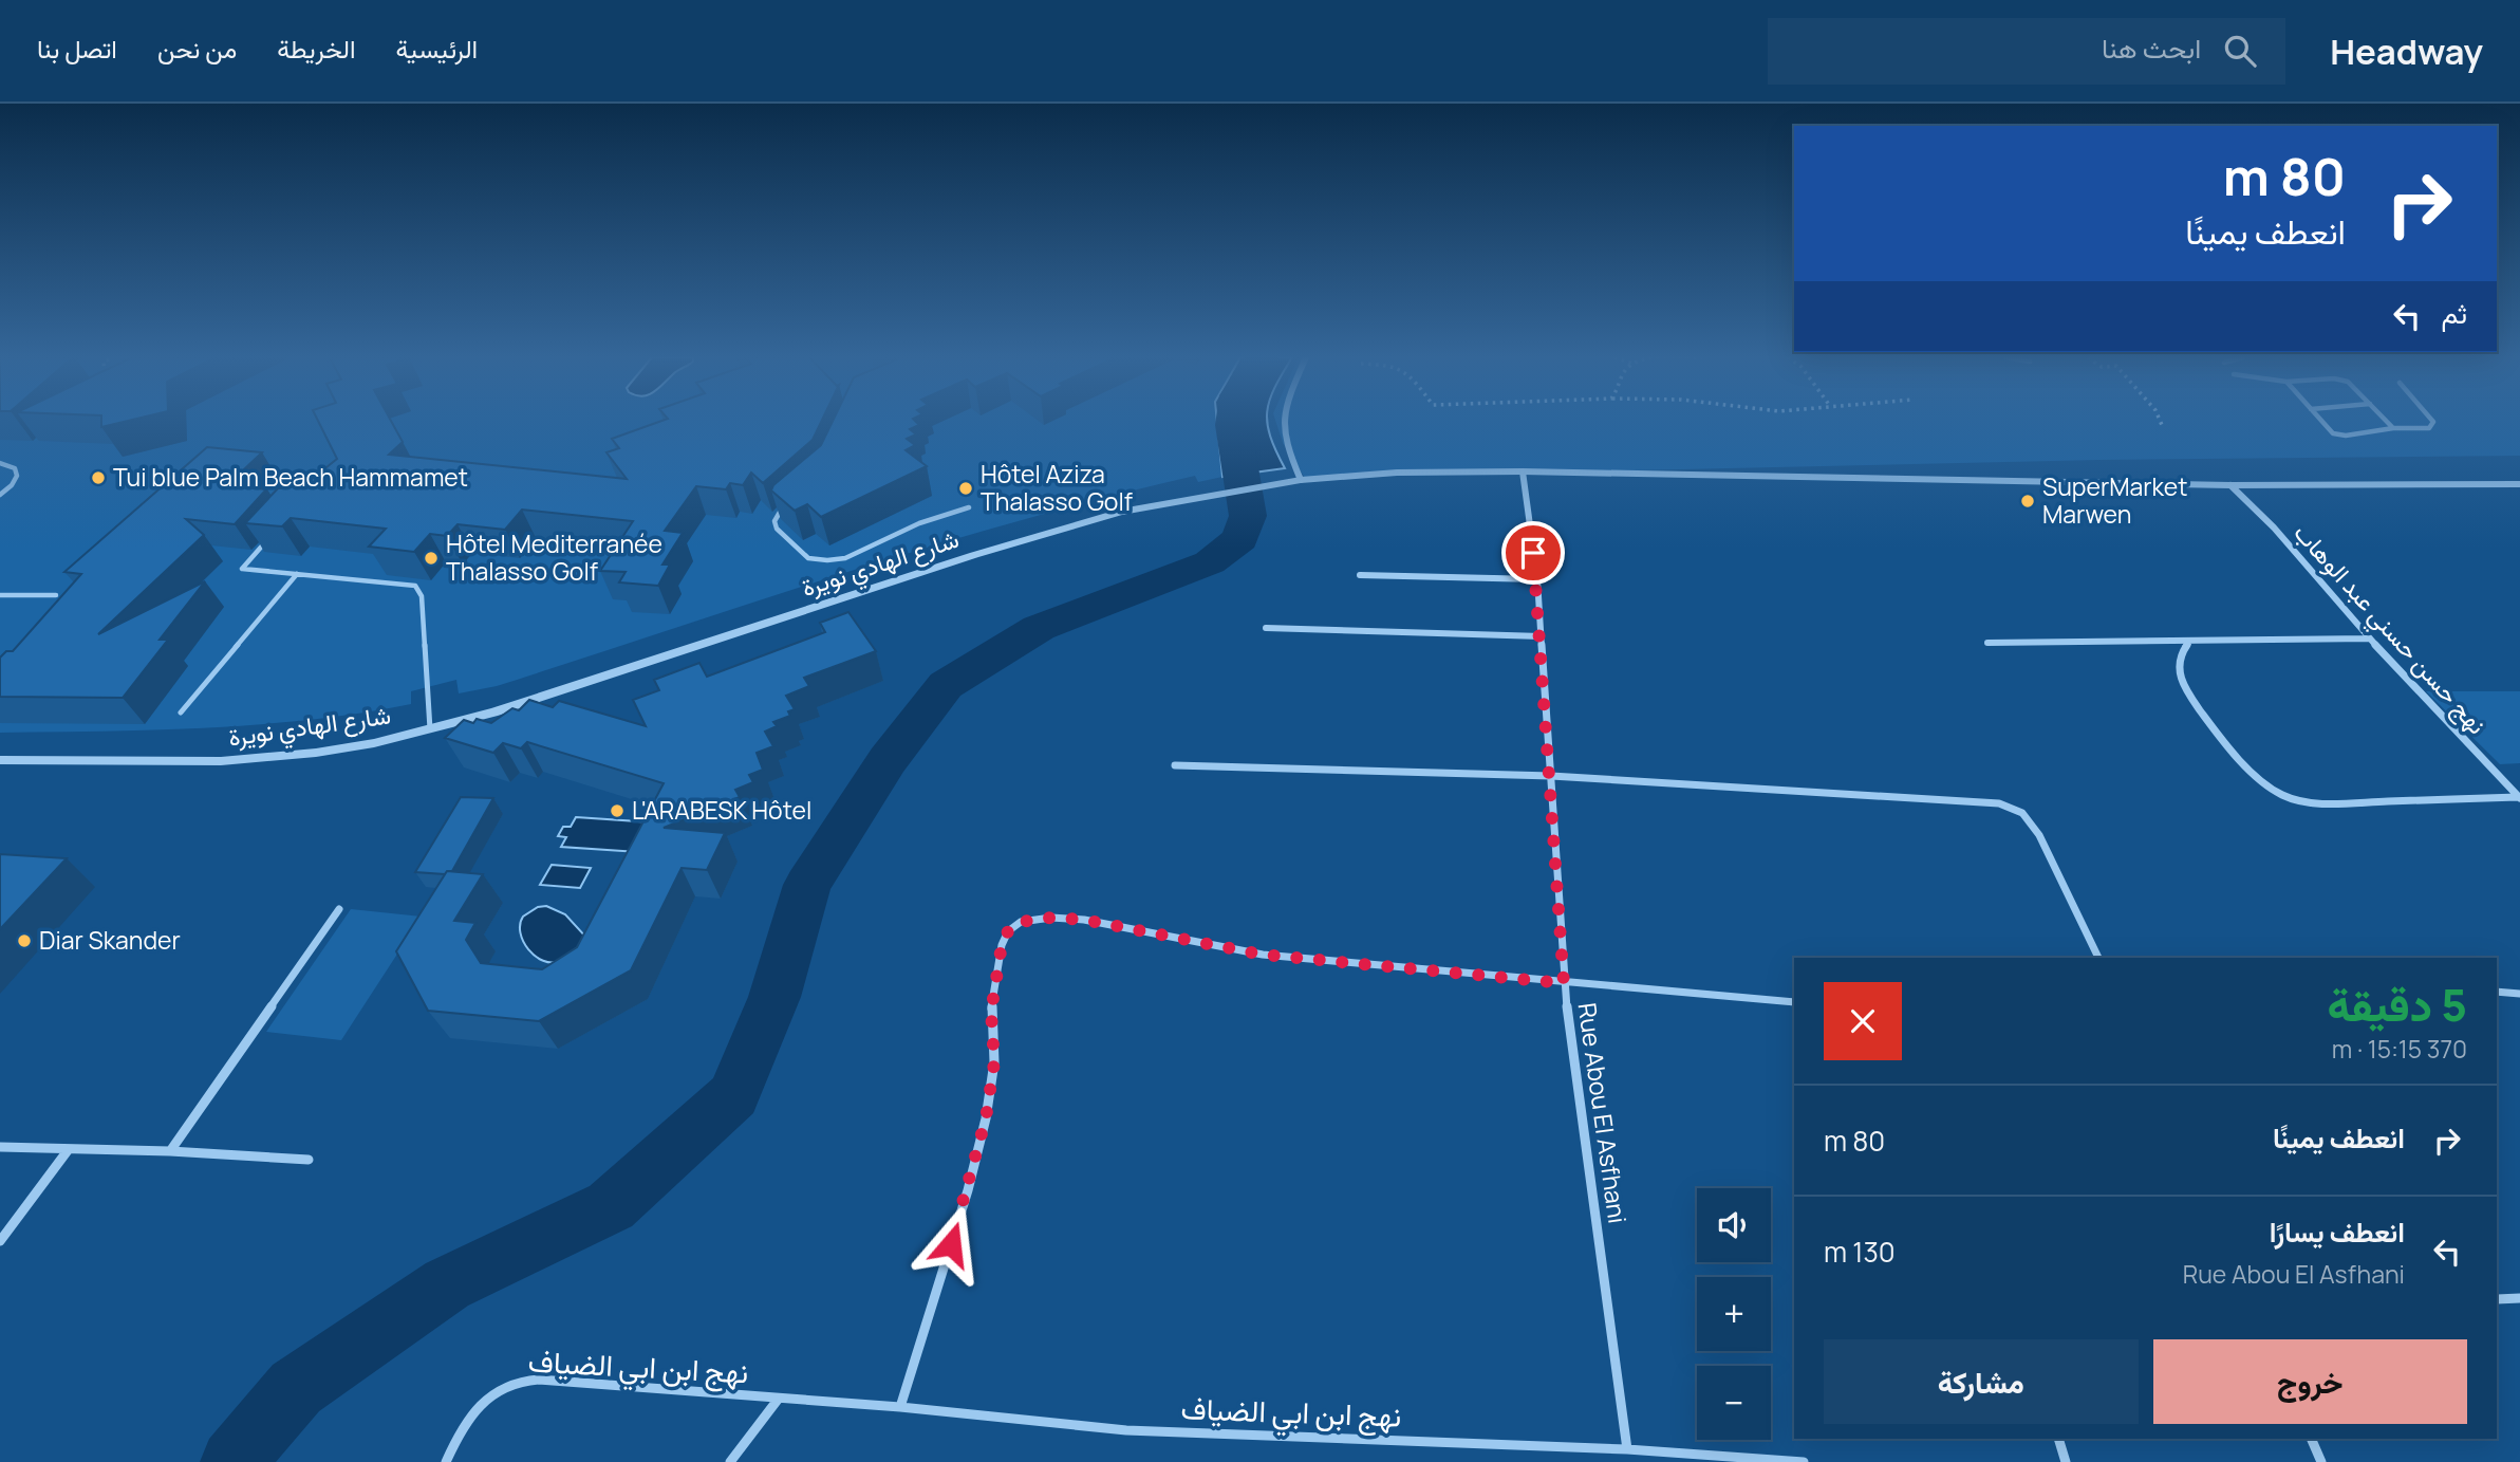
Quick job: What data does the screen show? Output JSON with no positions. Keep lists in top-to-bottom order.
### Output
{
  "streets": {
    "street": [
      "شارع الهادي نويرة",
      "نهج حسن حسني عبد الوهاب",
      "Rue Abou El Asfhani",
      "نهج ابن ابي الضياف"
    ]
  },
  "crossings": [
    ["شارع الهادي نويرة", "نهج حسن حسني عبد الوهاب"],
    ["شارع الهادي نويرة", "Rue Abou El Asfhani"],
    ["Rue Abou El Asfhani", "نهج ابن ابي الضياف"]
  ],
  "places": [
    "Tui blue Palm Beach Hammamet",
    "Hôtel Aziza Thalasso Golf",
    "SuperMarket Marwen",
    "Hôtel Mediterranée Thalasso Golf",
    "L'ARABESK Hôtel",
    "Diar Skander"
  ],
  "page": {
    "header": "Headway",
    "search": "ابحث هنا",
    "nav": [
      "الرئيسية",
      "الخريطة",
      "من نحن",
      "اتصل بنا"
    ],
    "turn": ["80 m", "انعطف يمينًا"],
    "then": "ثم",
    "heading": ["5 دقيقة", "370 m · 15:15"],
    "list": [
      {
        "name": "انعطف يمينًا",
        "value": "80 m"
      },
      {
        "name": "انعطف يسارًا",
        "note": "Rue Abou El Asfhani",
        "value": "130 m"
      }
    ],
    "map_buttons": ["+", "−"],
    "buttons": ["خروج", "مشاركة"]
  }
}
